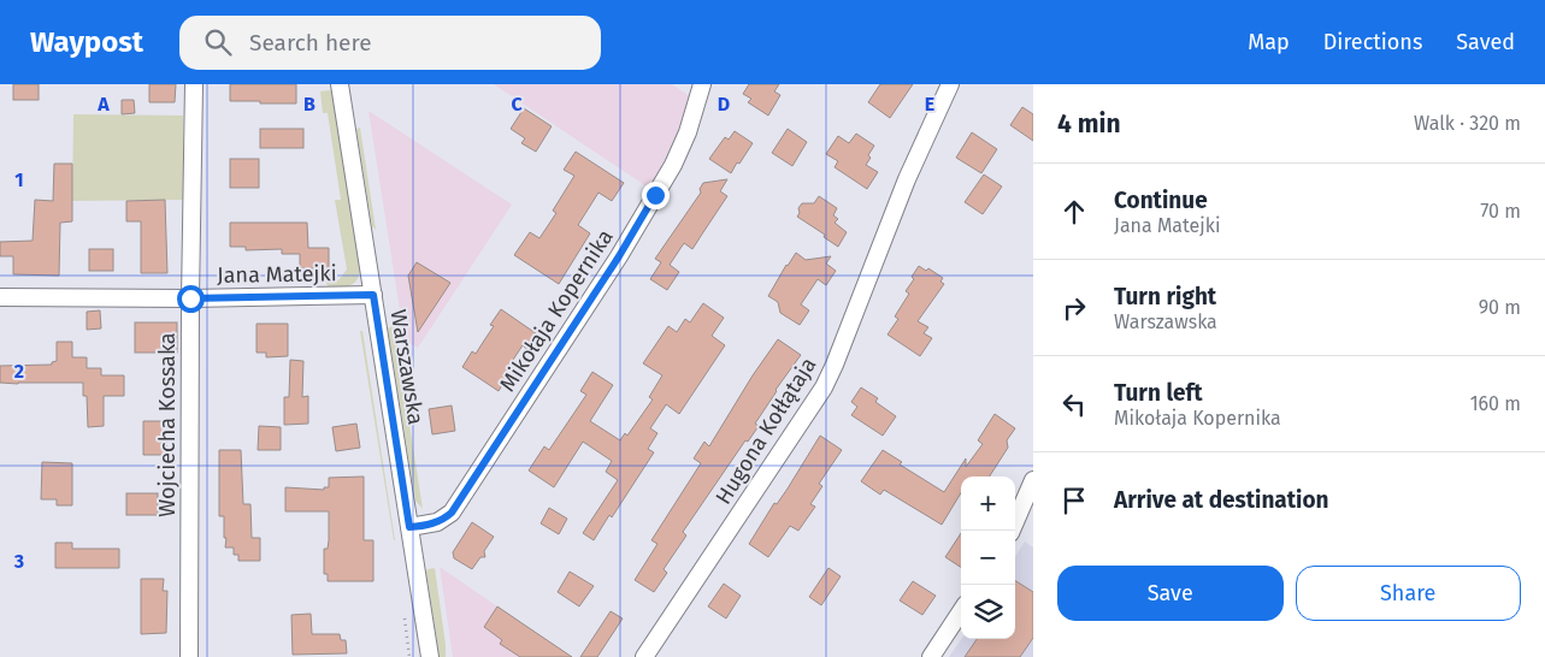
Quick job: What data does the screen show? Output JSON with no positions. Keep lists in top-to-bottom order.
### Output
{
  "streets": {
    "street": [
      "Jana Matejki",
      "Mikołaja Kopernika",
      "Warszawska",
      "Wojciecha Kossaka",
      "Hugona Kołłątaja"
    ]
  },
  "crossings": [
    ["Jana Matejki", "Warszawska"],
    ["Jana Matejki", "Wojciecha Kossaka"],
    ["Mikołaja Kopernika", "Warszawska"]
  ],
  "page": {
    "header": "Waypost",
    "search": "Search here",
    "nav": ["Map", "Directions", "Saved"],
    "heading": ["4 min", "Walk · 320 m"],
    "list": [
      ["Continue", "Jana Matejki", "70 m"],
      ["Turn right", "Warszawska", "90 m"],
      ["Turn left", "Mikołaja Kopernika", "160 m"],
      "Arrive at destination"
    ],
    "map_buttons": ["+", "−"],
    "buttons": ["Save", "Share"]
  },
  "grid": {
    "columns": [
      "A",
      "B",
      "C",
      "D",
      "E"
    ],
    "rows": ["1", "2", "3"]
  }
}
